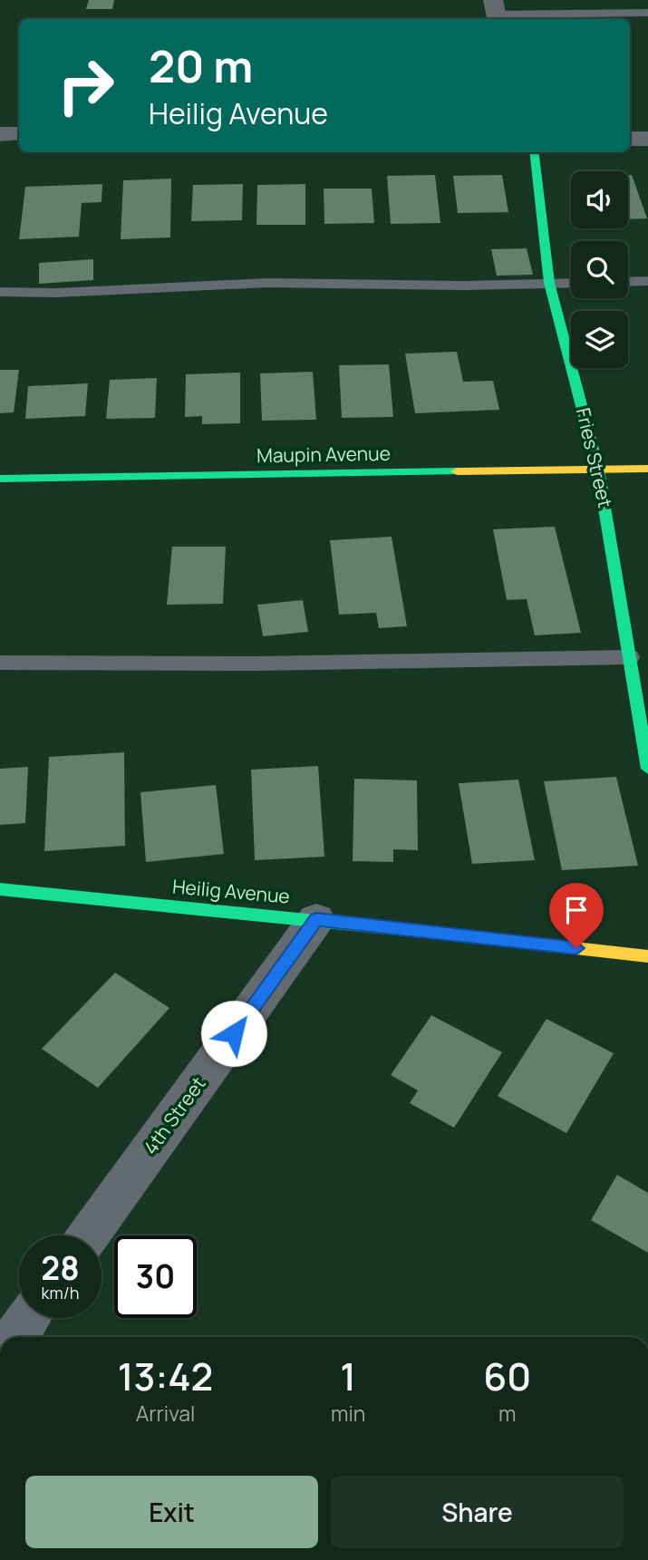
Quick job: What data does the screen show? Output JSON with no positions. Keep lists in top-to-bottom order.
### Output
{
  "streets": {
    "street": [
      "Maupin Avenue",
      "Fries Street",
      "Heilig Avenue",
      "4th Street"
    ]
  },
  "crossings": [
    ["Maupin Avenue", "Fries Street"],
    ["Heilig Avenue", "4th Street"]
  ],
  "page": {
    "turn": ["20 m", "Heilig Avenue"],
    "speed": "28 km/h",
    "limit": "30",
    "eta": [
      "13:42",
      "Arrival",
      "1",
      "min",
      "60",
      "m"
    ],
    "buttons": ["Exit", "Share"]
  }
}
